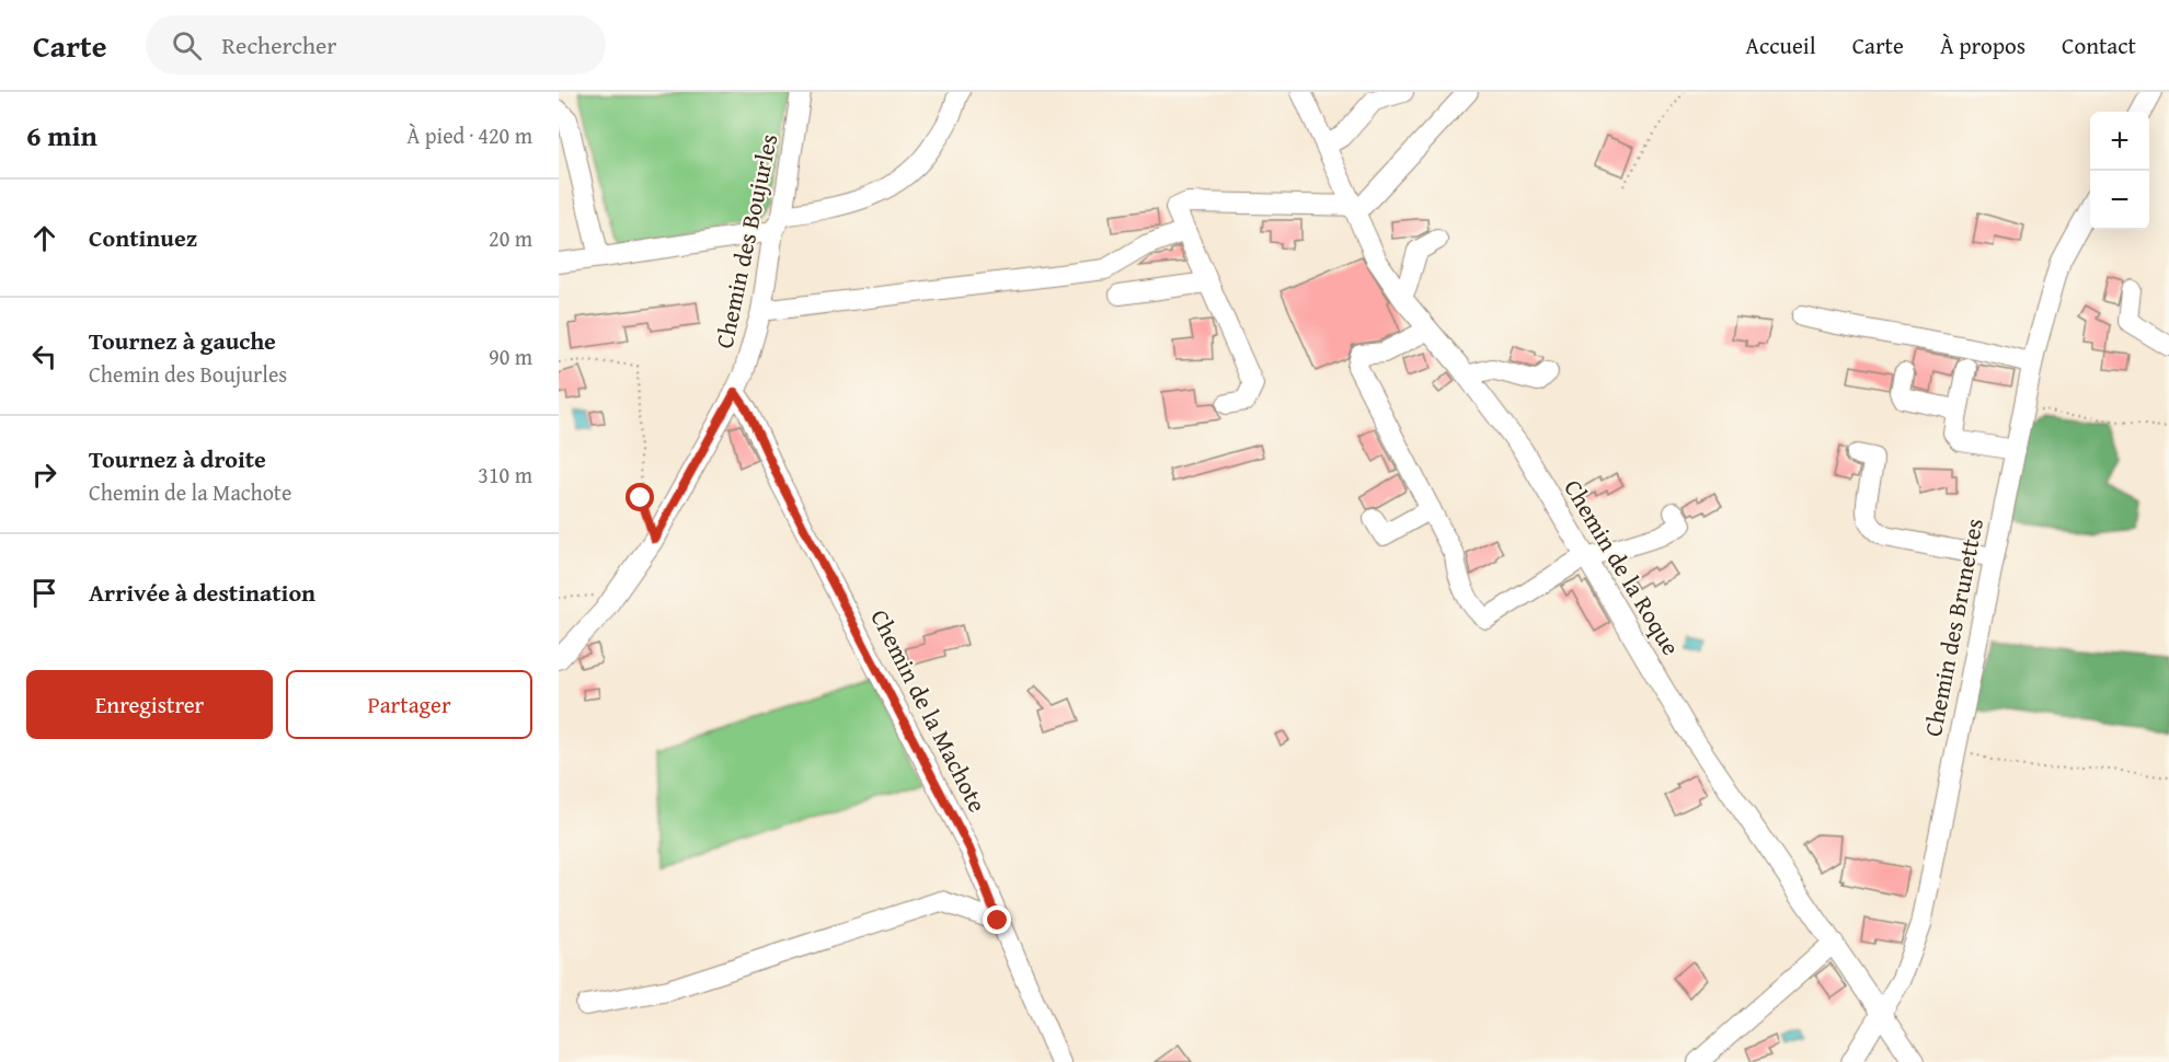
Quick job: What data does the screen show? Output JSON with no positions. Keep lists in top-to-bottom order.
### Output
{
  "streets": {
    "street": [
      "Chemin des Boujurles",
      "Chemin de la Roque",
      "Chemin des Brunettes",
      "Chemin de la Machote"
    ]
  },
  "crossings": [
    ["Chemin des Boujurles", "Chemin de la Machote"],
    ["Chemin de la Roque", "Chemin des Brunettes"]
  ],
  "page": {
    "header": "Carte",
    "search": "Rechercher",
    "nav": [
      "Accueil",
      "Carte",
      "À propos",
      "Contact"
    ],
    "heading": ["6 min", "À pied · 420 m"],
    "map_buttons": ["+", "−"],
    "list": [
      ["Continuez", "20 m"],
      ["Tournez à gauche", "Chemin des Boujurles", "90 m"],
      ["Tournez à droite", "Chemin de la Machote", "310 m"],
      "Arrivée à destination"
    ],
    "buttons": ["Enregistrer", "Partager"]
  }
}
